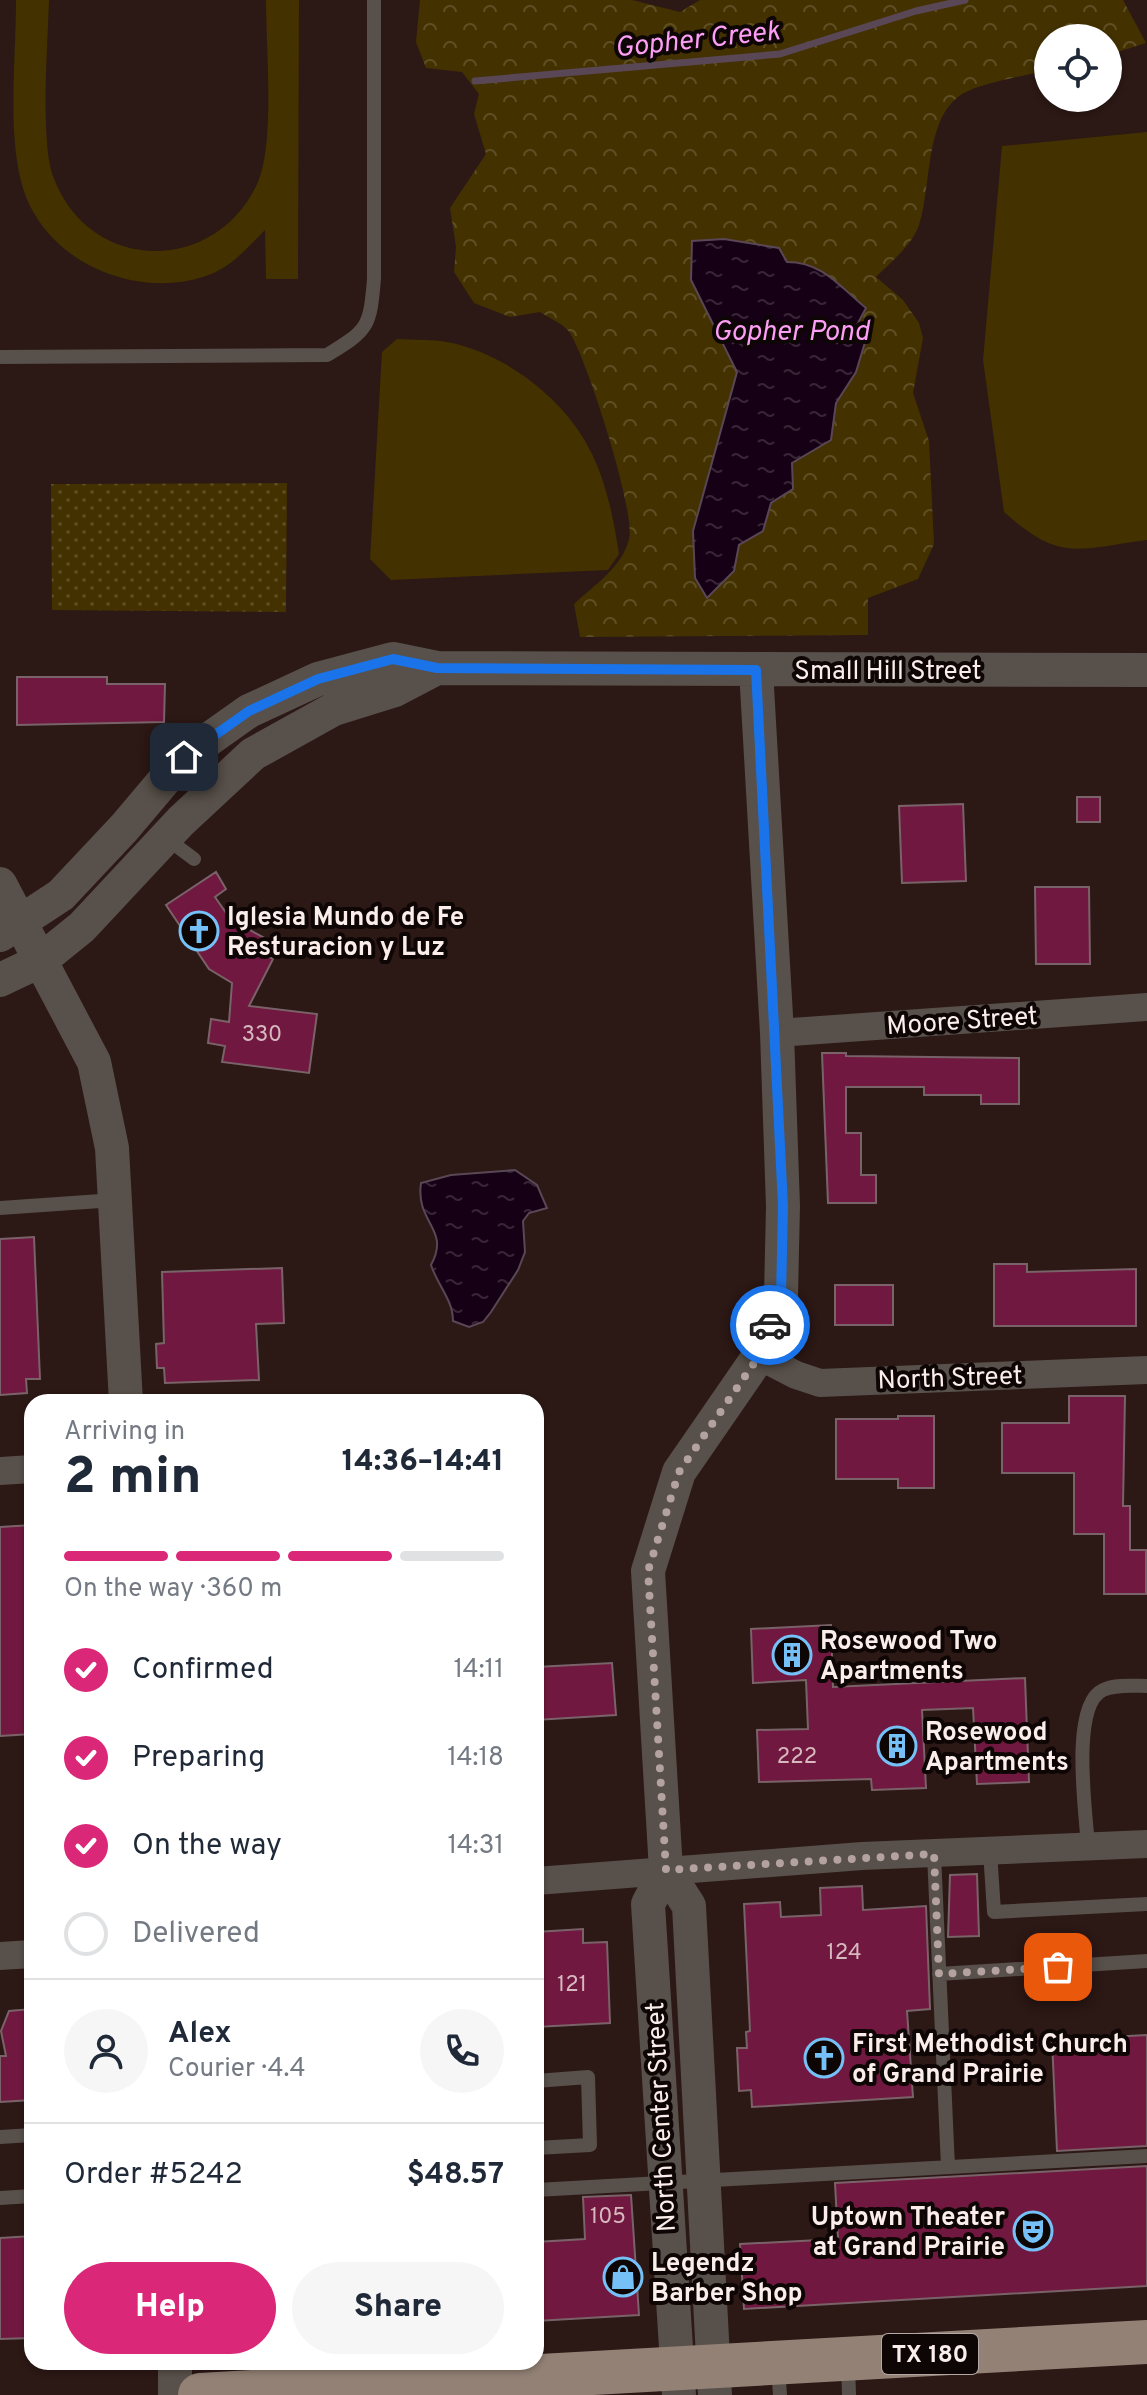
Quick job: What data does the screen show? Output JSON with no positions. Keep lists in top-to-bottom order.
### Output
{
  "streets": {
    "main road": ["TX 180"],
    "street": [
      "Small Hill Street",
      "Moore Street",
      "North Street",
      "North Center Street"
    ]
  },
  "crossings": [
    ["Small Hill Street", "North Center Street"],
    ["Moore Street", "North Center Street"],
    ["North Street", "North Center Street"],
    ["North Center Street", "TX 180"]
  ],
  "water": ["Gopher Creek", "Gopher Pond"],
  "places": {
    "church": ["Iglesia Mundo de Fe Resturacion y Luz", "First Methodist Church of Grand Prairie"],
    "building": ["Rosewood Two Apartments", "Rosewood Apartments"],
    "theatre": ["Uptown Theater at Grand Prairie"],
    "shop": ["Legendz Barber Shop"]
  },
  "house_numbers": [
    "330",
    "222",
    "124",
    "121",
    "105"
  ],
  "page": {
    "heading": ["2 min", "Arriving in", "14:36–14:41"],
    "panel": [
      "Alex",
      "Courier · 4.4",
      "Order #5242",
      "$48.57"
    ],
    "bar": "On the way · 360 m",
    "list": [
      ["Confirmed", "14:11"],
      ["Preparing", "14:18"],
      ["On the way", "14:31"],
      "Delivered"
    ],
    "buttons": ["Help", "Share"]
  }
}
